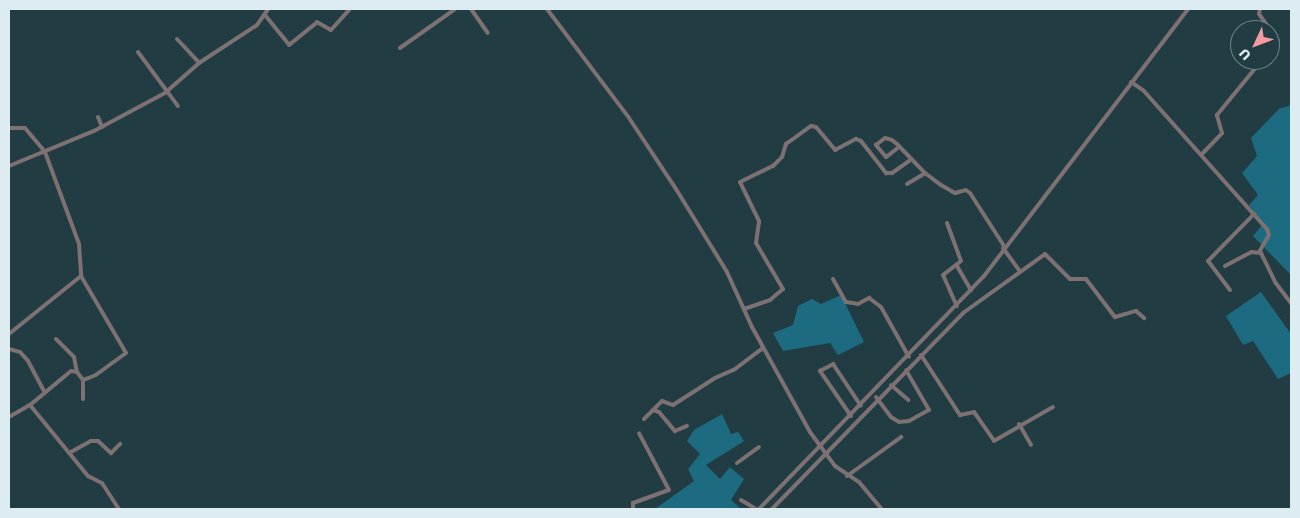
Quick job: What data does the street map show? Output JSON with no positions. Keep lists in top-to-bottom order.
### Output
{
  "north": "bottom left"
}
